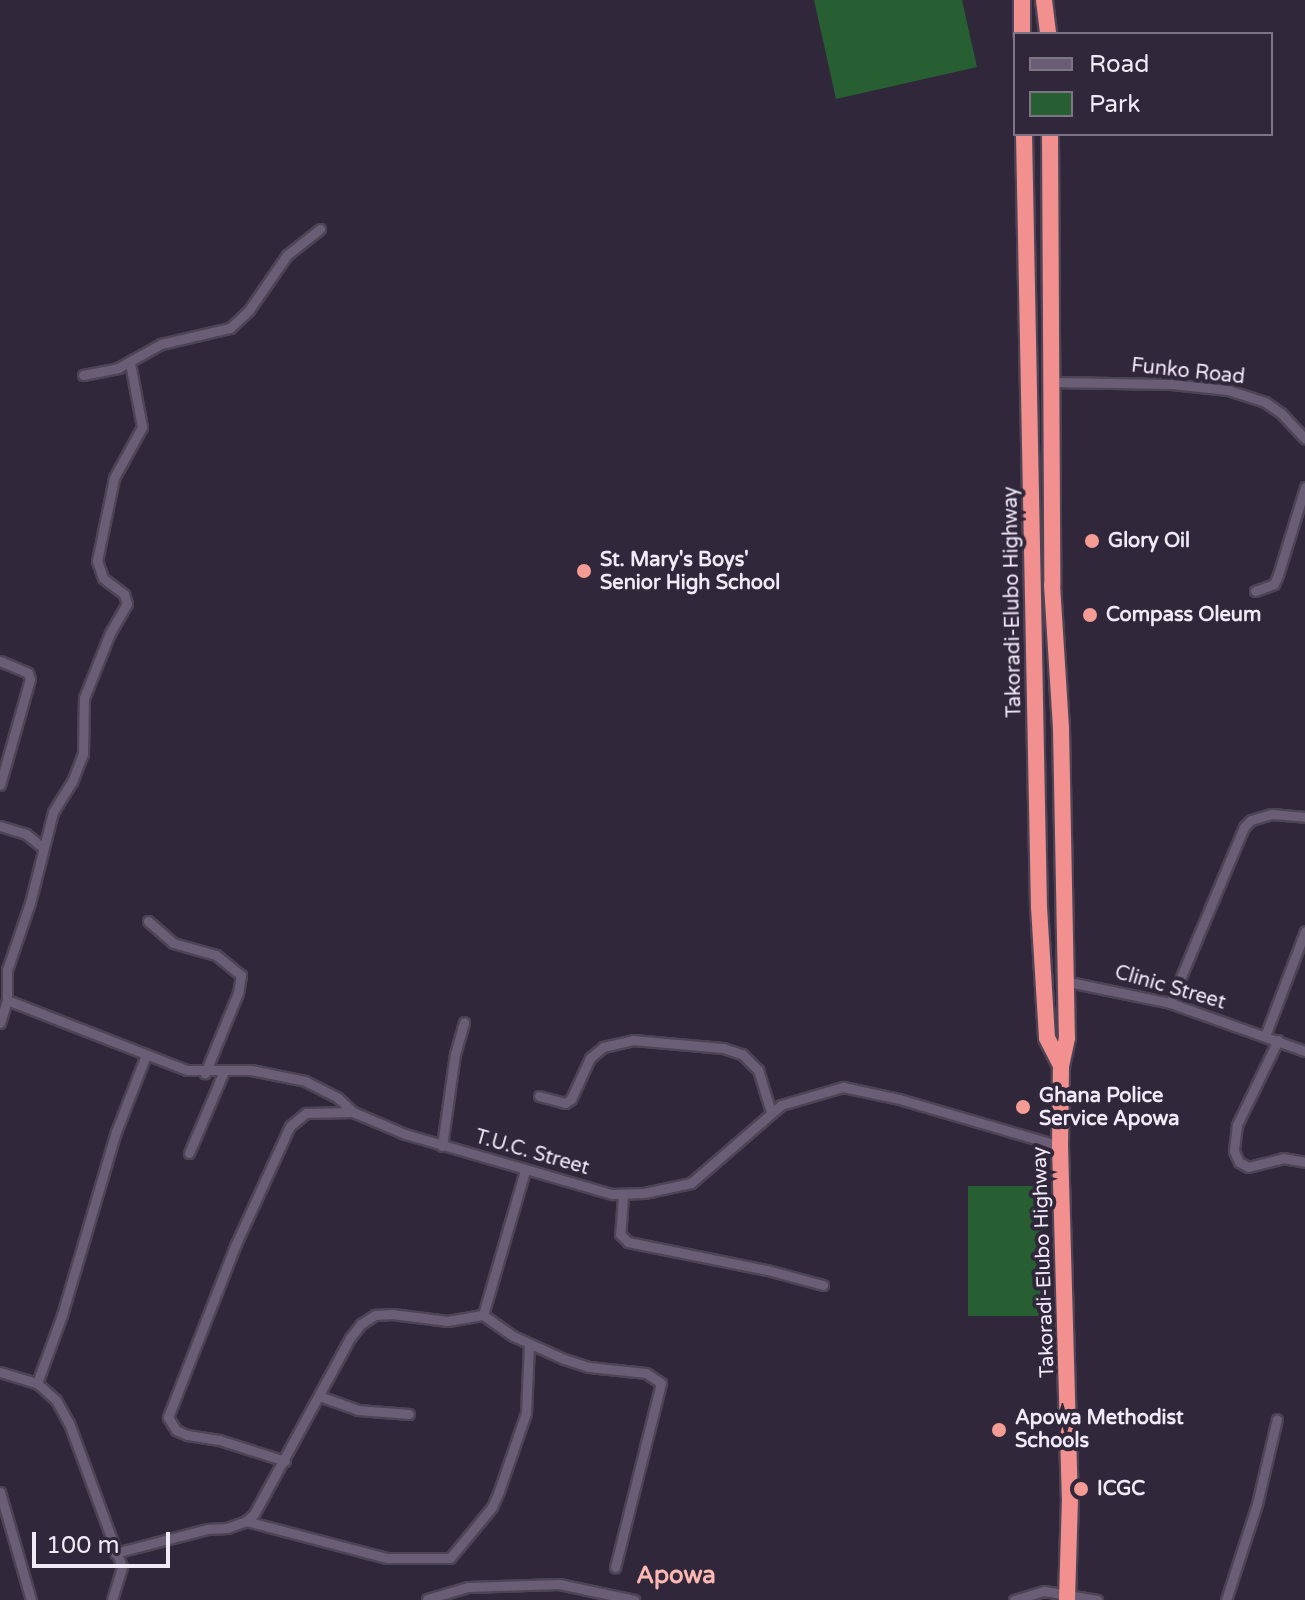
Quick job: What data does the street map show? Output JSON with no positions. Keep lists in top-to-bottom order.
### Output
{
  "streets": {
    "highway": ["Takoradi-Elubo Highway"],
    "street": ["Funko Road", "Clinic Street", "T.U.C. Street"]
  },
  "crossings": [
    ["Funko Road", "Takoradi-Elubo Highway"],
    ["Takoradi-Elubo Highway", "Clinic Street"],
    ["Takoradi-Elubo Highway", "T.U.C. Street"]
  ],
  "districts": ["Apowa"],
  "places": [
    "Glory Oil",
    "St. Mary's Boys' Senior High School",
    "Compass Oleum",
    "Ghana Police Service Apowa",
    "Apowa Methodist Schools",
    "ICGC"
  ],
  "legend": ["Road", "Park"],
  "scale_bar": "100 m"
}
